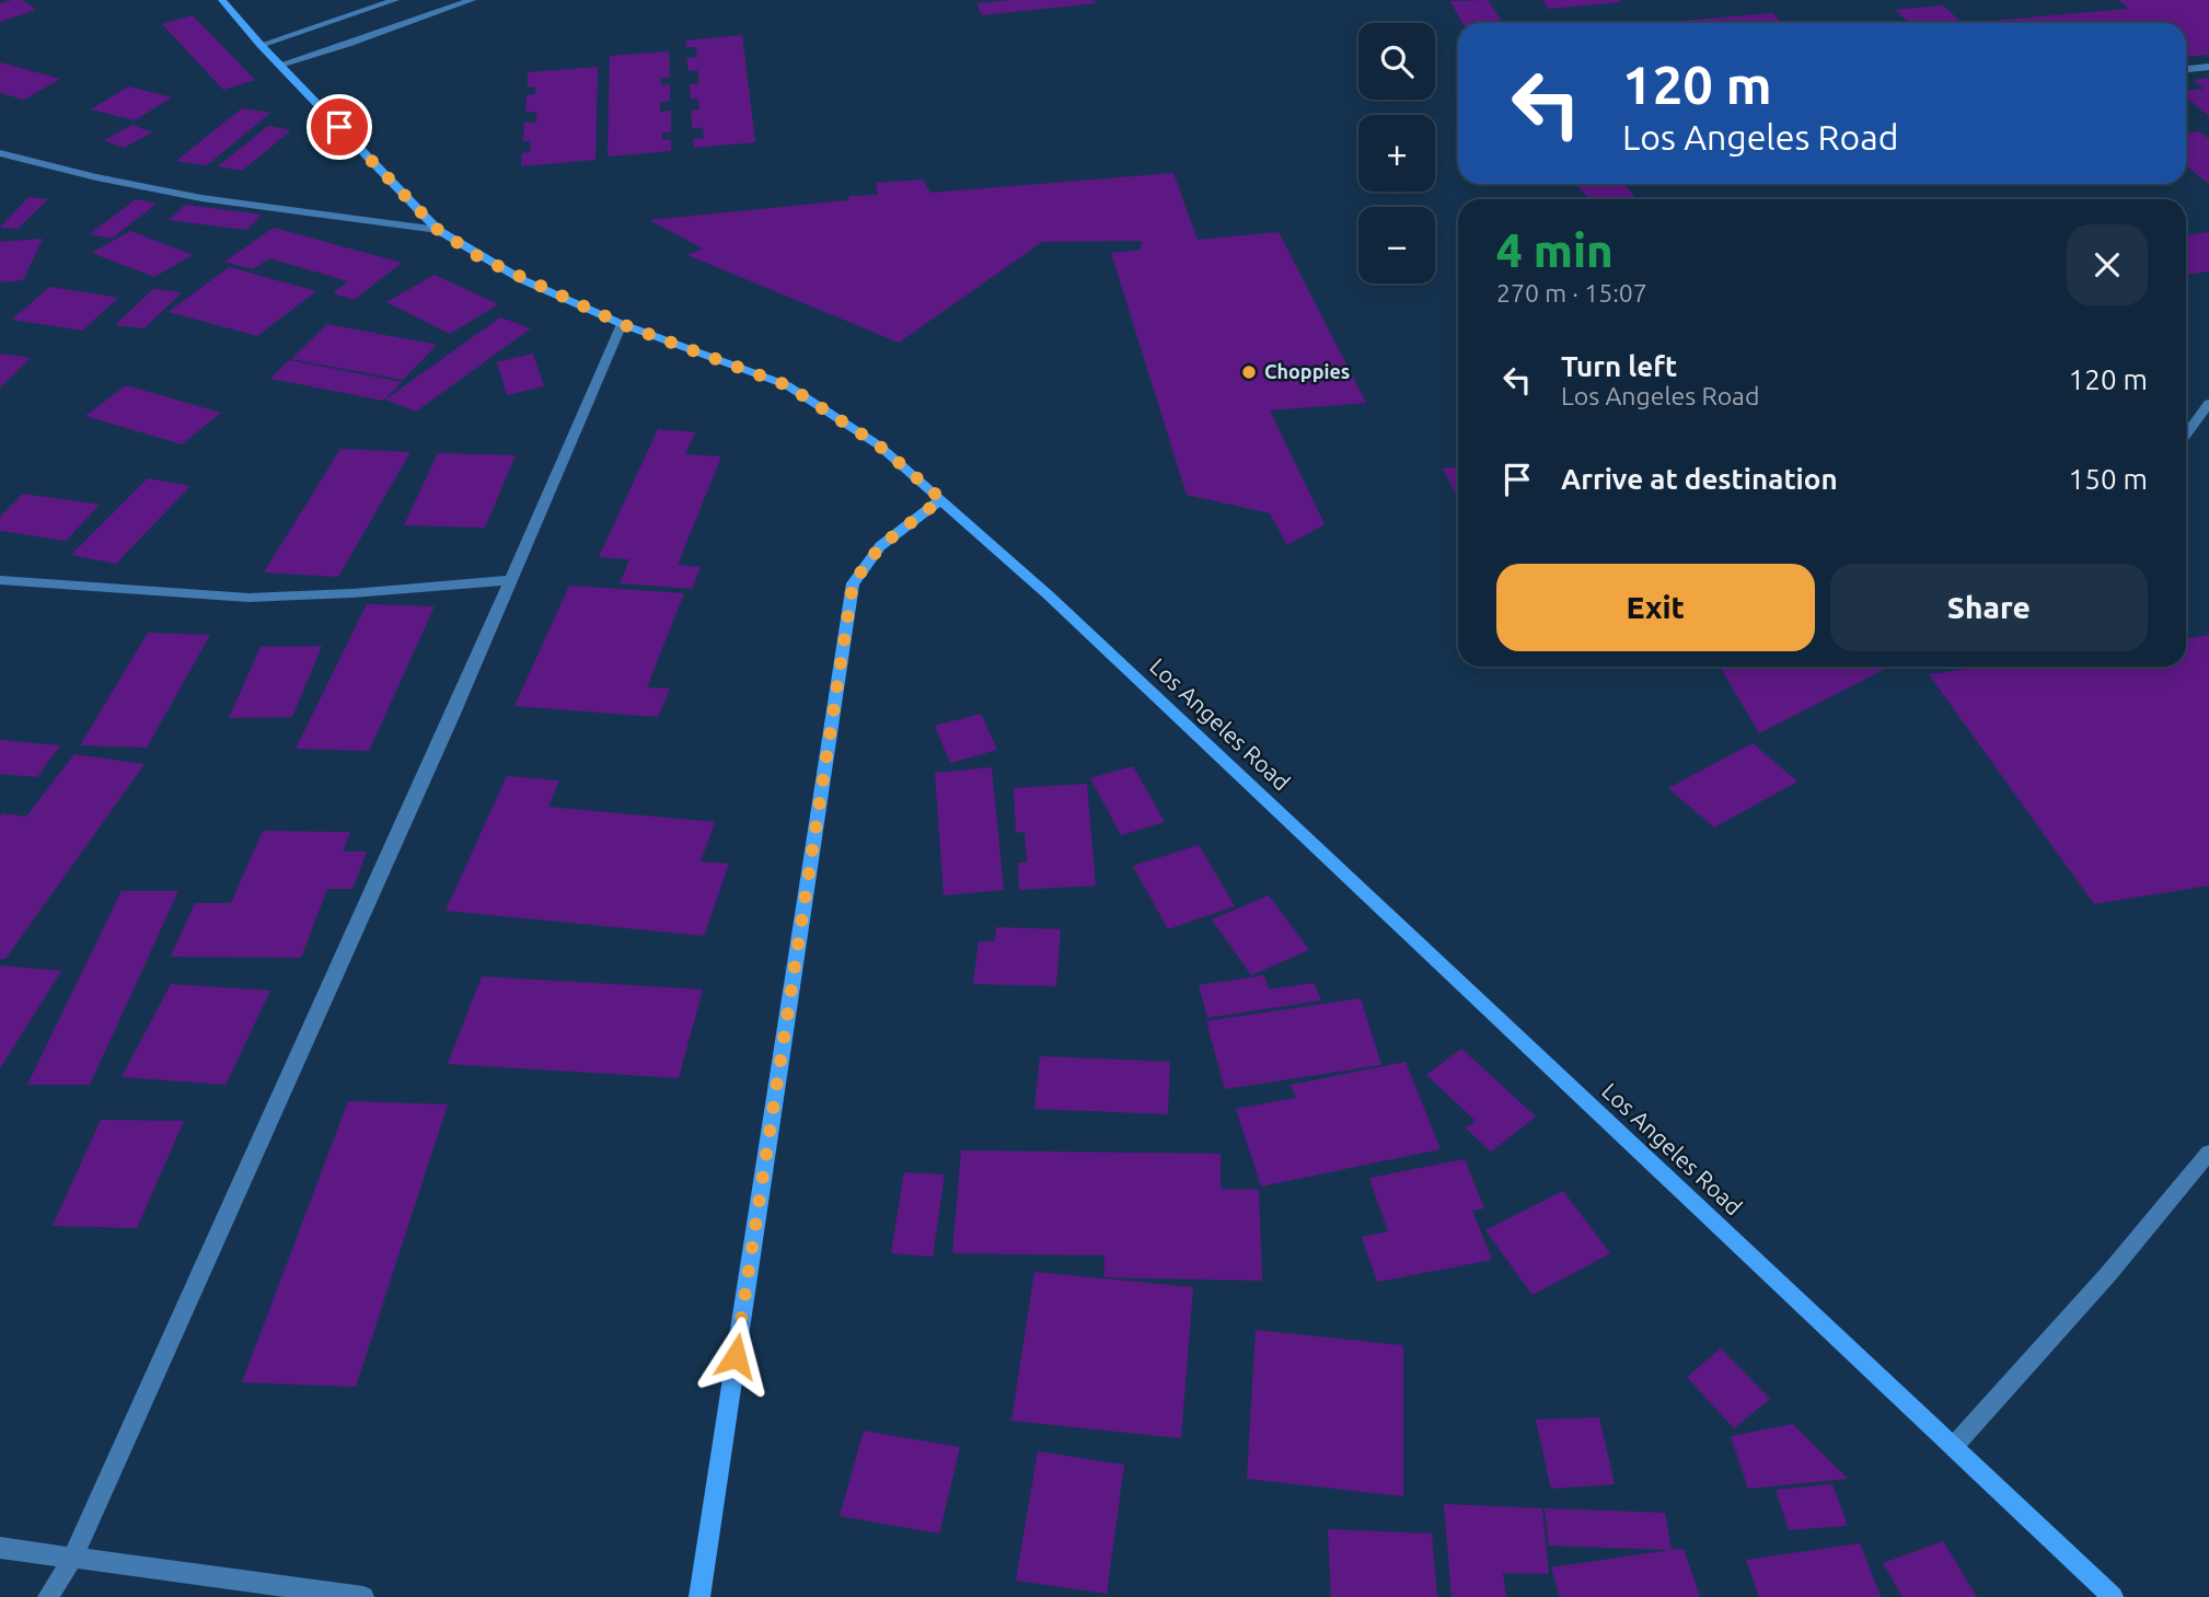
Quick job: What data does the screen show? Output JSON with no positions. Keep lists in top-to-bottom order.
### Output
{
  "streets": {
    "main road": ["Los Angeles Road"]
  },
  "places": ["Choppies"],
  "page": {
    "map_buttons": ["+", "−"],
    "turn": ["120 m", "Los Angeles Road"],
    "heading": ["4 min", "270 m · 15:07"],
    "list": [
      {
        "name": "Turn left",
        "note": "Los Angeles Road",
        "value": "120 m"
      },
      {
        "name": "Arrive at destination",
        "value": "150 m"
      }
    ],
    "buttons": ["Exit", "Share"]
  }
}
